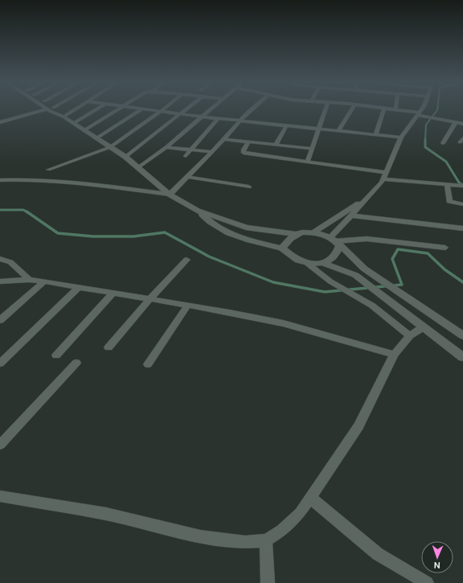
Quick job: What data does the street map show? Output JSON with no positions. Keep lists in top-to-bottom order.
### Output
{
  "north": "bottom"
}
